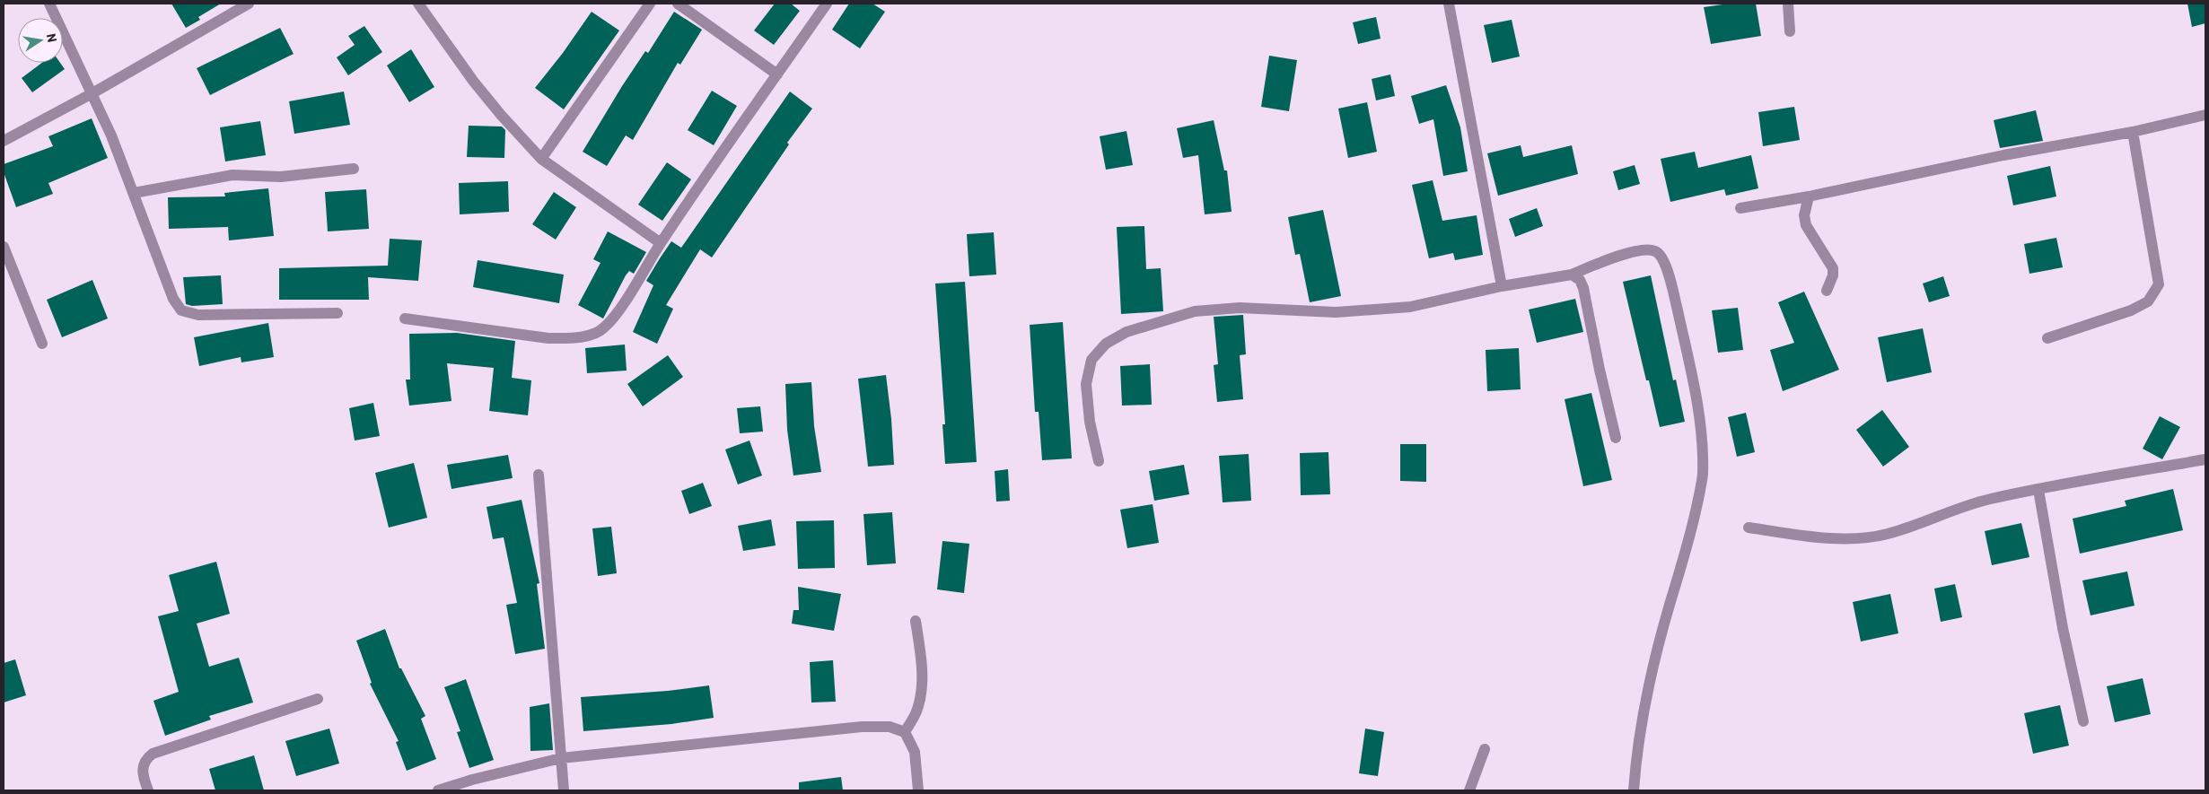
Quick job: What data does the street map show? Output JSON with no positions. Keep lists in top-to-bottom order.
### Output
{
  "north": "right"
}
